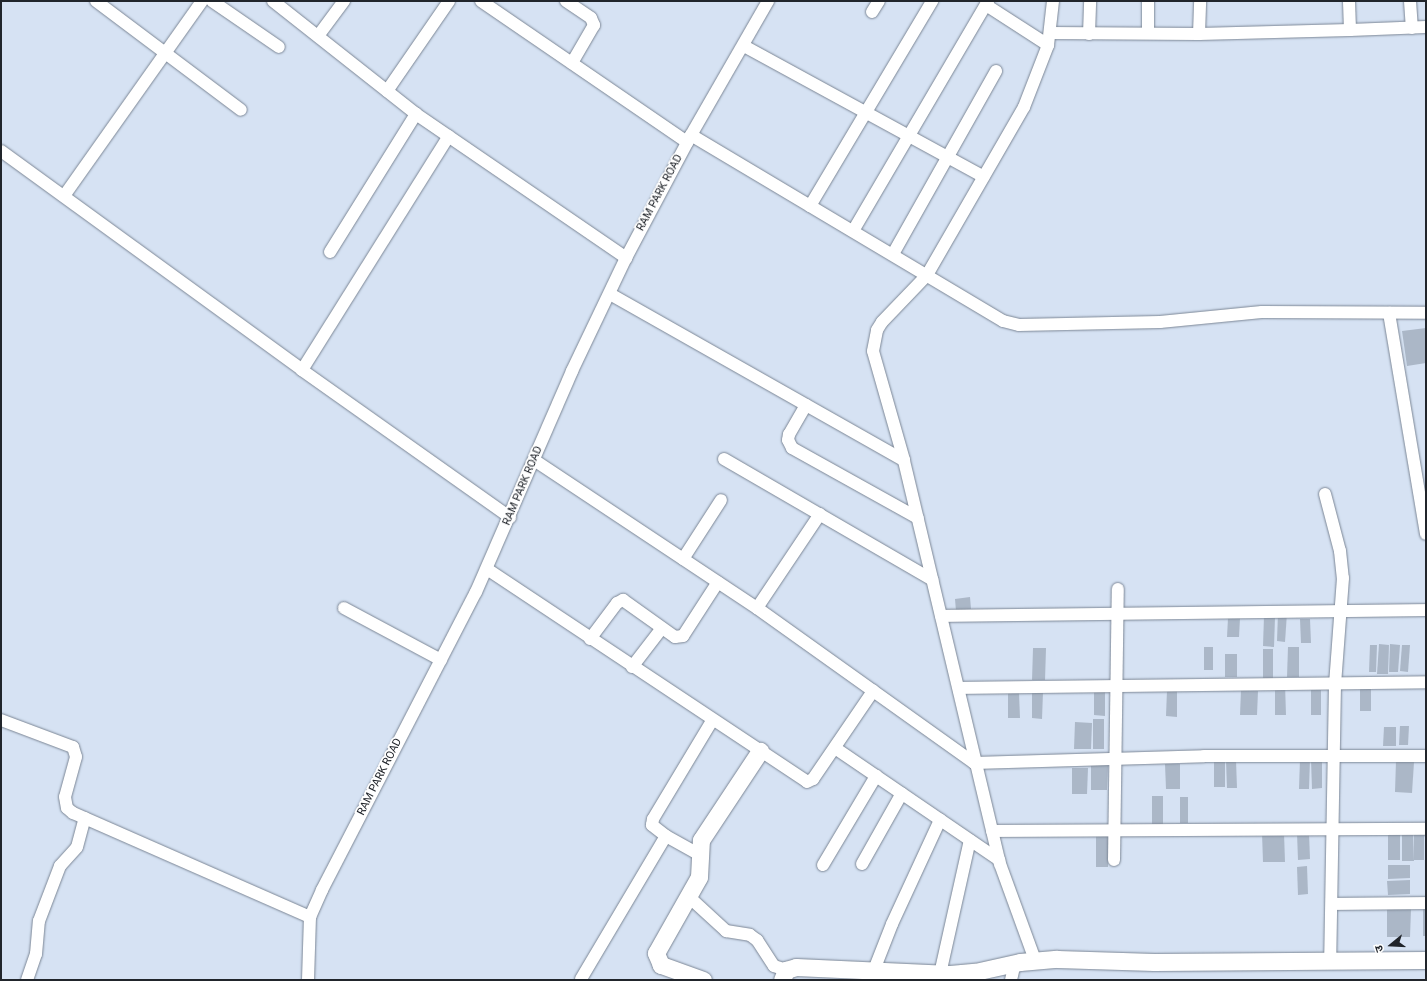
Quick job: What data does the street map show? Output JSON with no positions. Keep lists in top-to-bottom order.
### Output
{
  "streets": {
    "street": ["RAM PARK ROAD"]
  },
  "north": "left"
}
